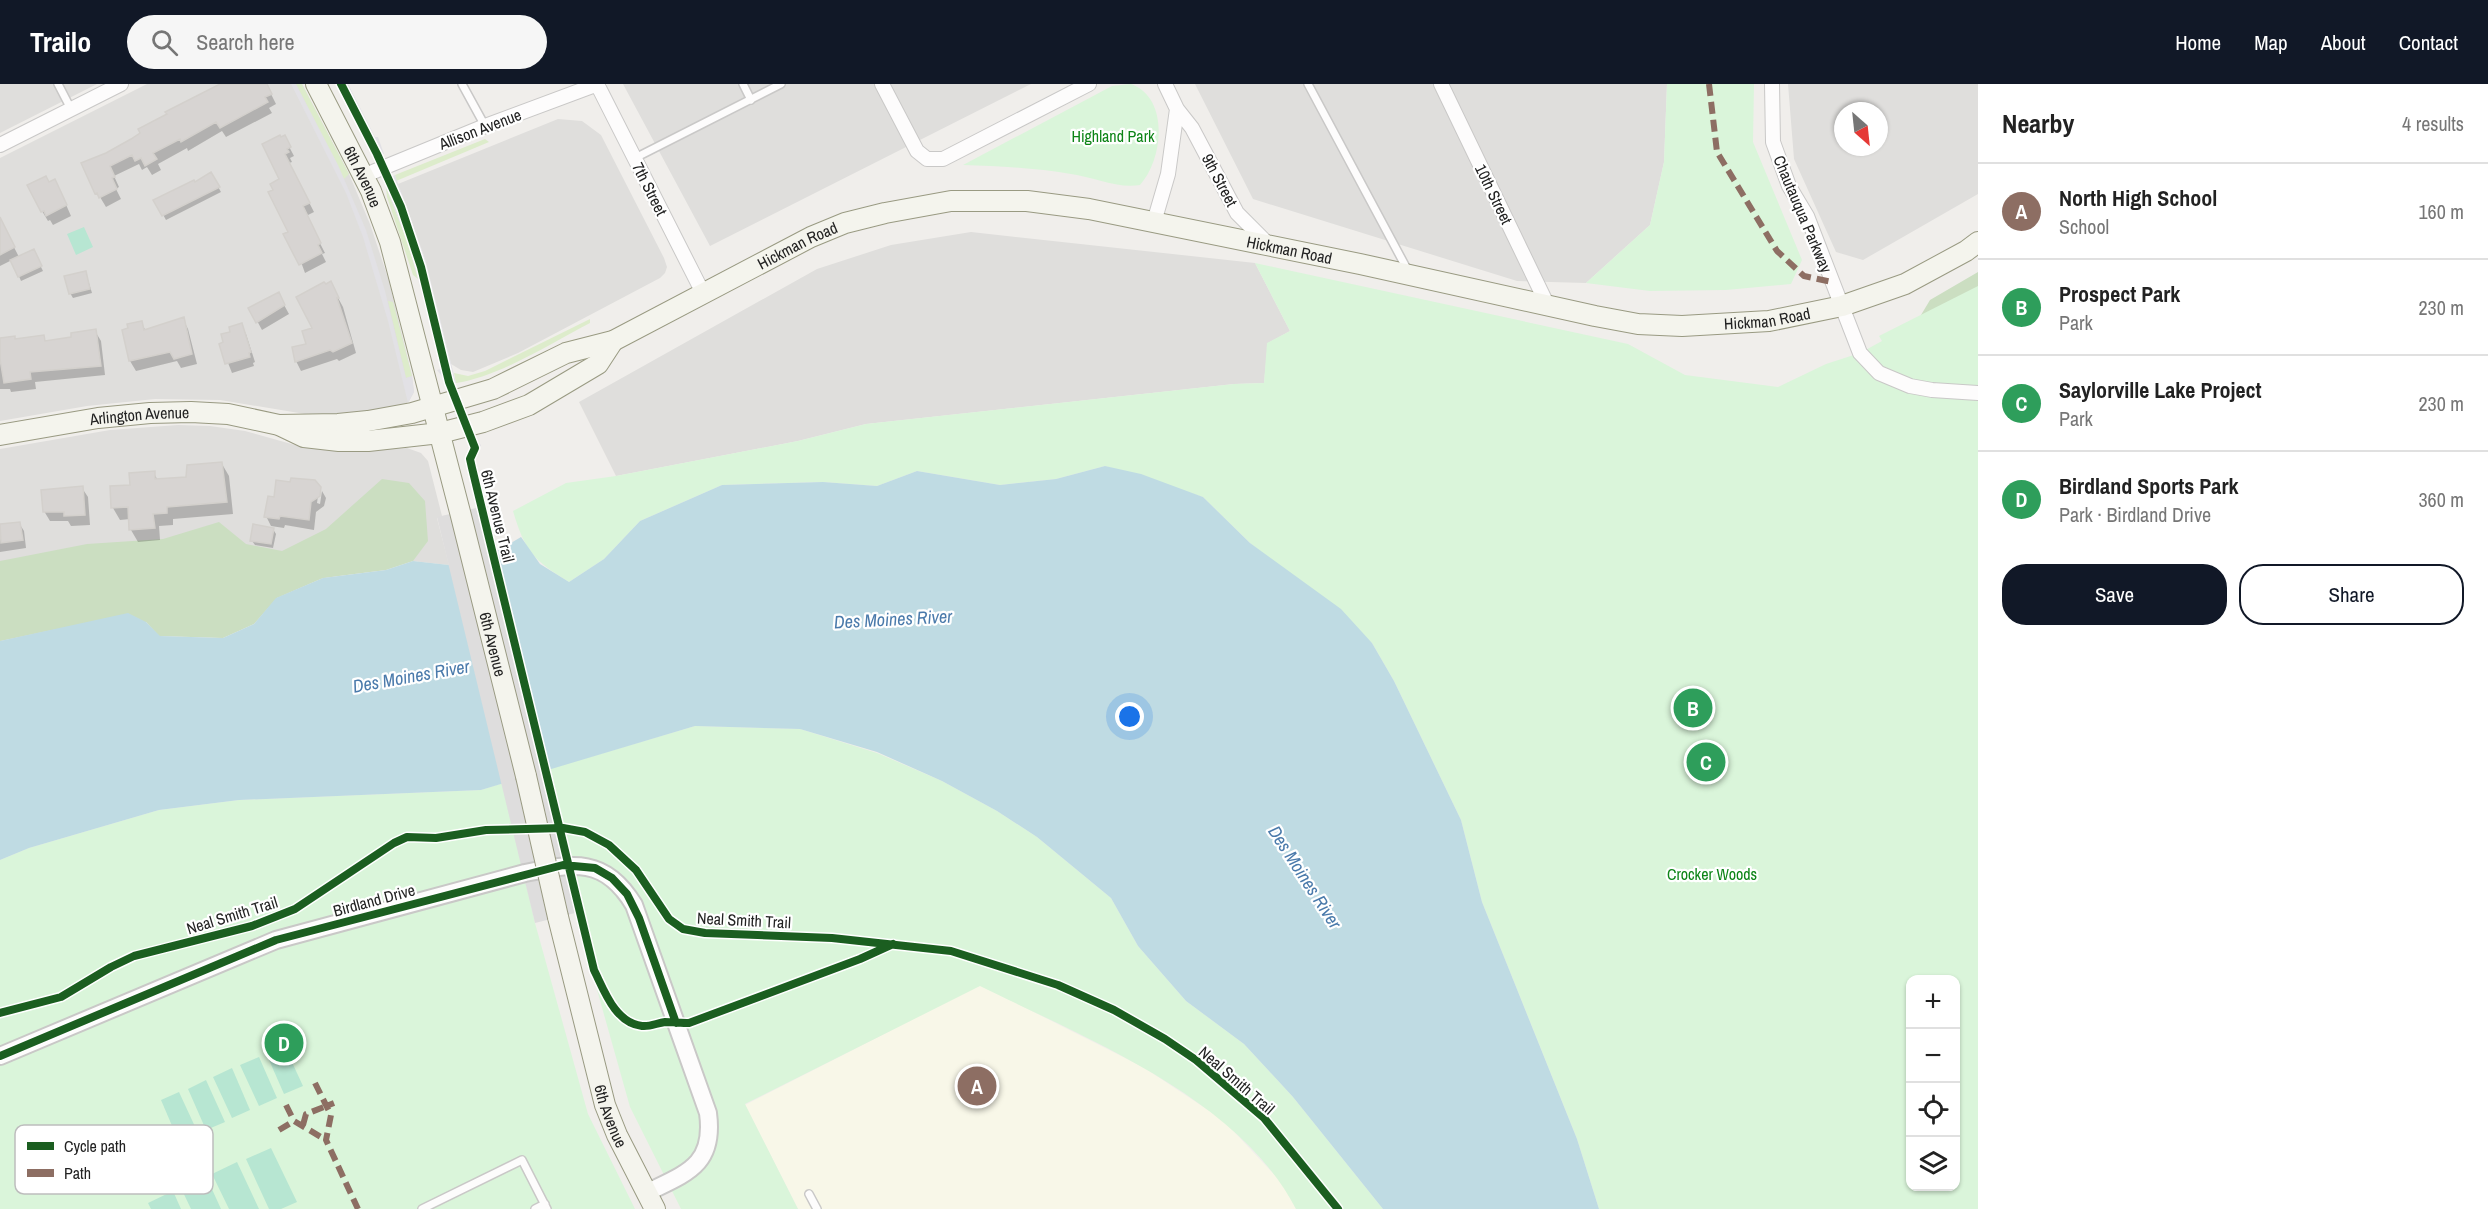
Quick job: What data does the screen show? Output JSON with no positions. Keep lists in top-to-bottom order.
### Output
{
  "streets": {
    "main road": ["6th Avenue", "Hickman Road", "Arlington Avenue"],
    "street": [
      "Allison Avenue",
      "9th Street",
      "7th Street",
      "10th Street",
      "Chautauqua Parkway",
      "Birdland Drive"
    ],
    "cycle path": ["6th Avenue Trail", "Neal Smith Trail"]
  },
  "crossings": [
    ["Allison Avenue", "6th Avenue"],
    ["Allison Avenue", "7th Street"],
    ["6th Avenue", "Hickman Road"],
    ["6th Avenue", "Arlington Avenue"],
    ["6th Avenue", "Birdland Drive"],
    ["9th Street", "Hickman Road"],
    ["7th Street", "Hickman Road"],
    ["10th Street", "Hickman Road"],
    ["Chautauqua Parkway", "Hickman Road"],
    ["Hickman Road", "Arlington Avenue"]
  ],
  "water": ["Des Moines River"],
  "parks": ["Highland Park", "Crocker Woods"],
  "legend": ["Cycle path", "Path"],
  "north": "bottom right",
  "page": {
    "header": "Trailo",
    "search": "Search here",
    "nav": [
      "Home",
      "Map",
      "About",
      "Contact"
    ],
    "heading": ["Nearby", "4 results"],
    "list": [
      {
        "mark": "A",
        "name": "North High School",
        "note": "School",
        "value": "160 m"
      },
      {
        "mark": "B",
        "name": "Prospect Park",
        "note": "Park",
        "value": "230 m"
      },
      {
        "mark": "C",
        "name": "Saylorville Lake Project",
        "note": "Park",
        "value": "230 m"
      },
      {
        "mark": "D",
        "name": "Birdland Sports Park",
        "note": "Park · Birdland Drive",
        "value": "360 m"
      }
    ],
    "buttons": ["Save", "Share"],
    "pins": [
      "B",
      "C",
      "D",
      "A"
    ],
    "map_buttons": ["+", "−"]
  }
}
